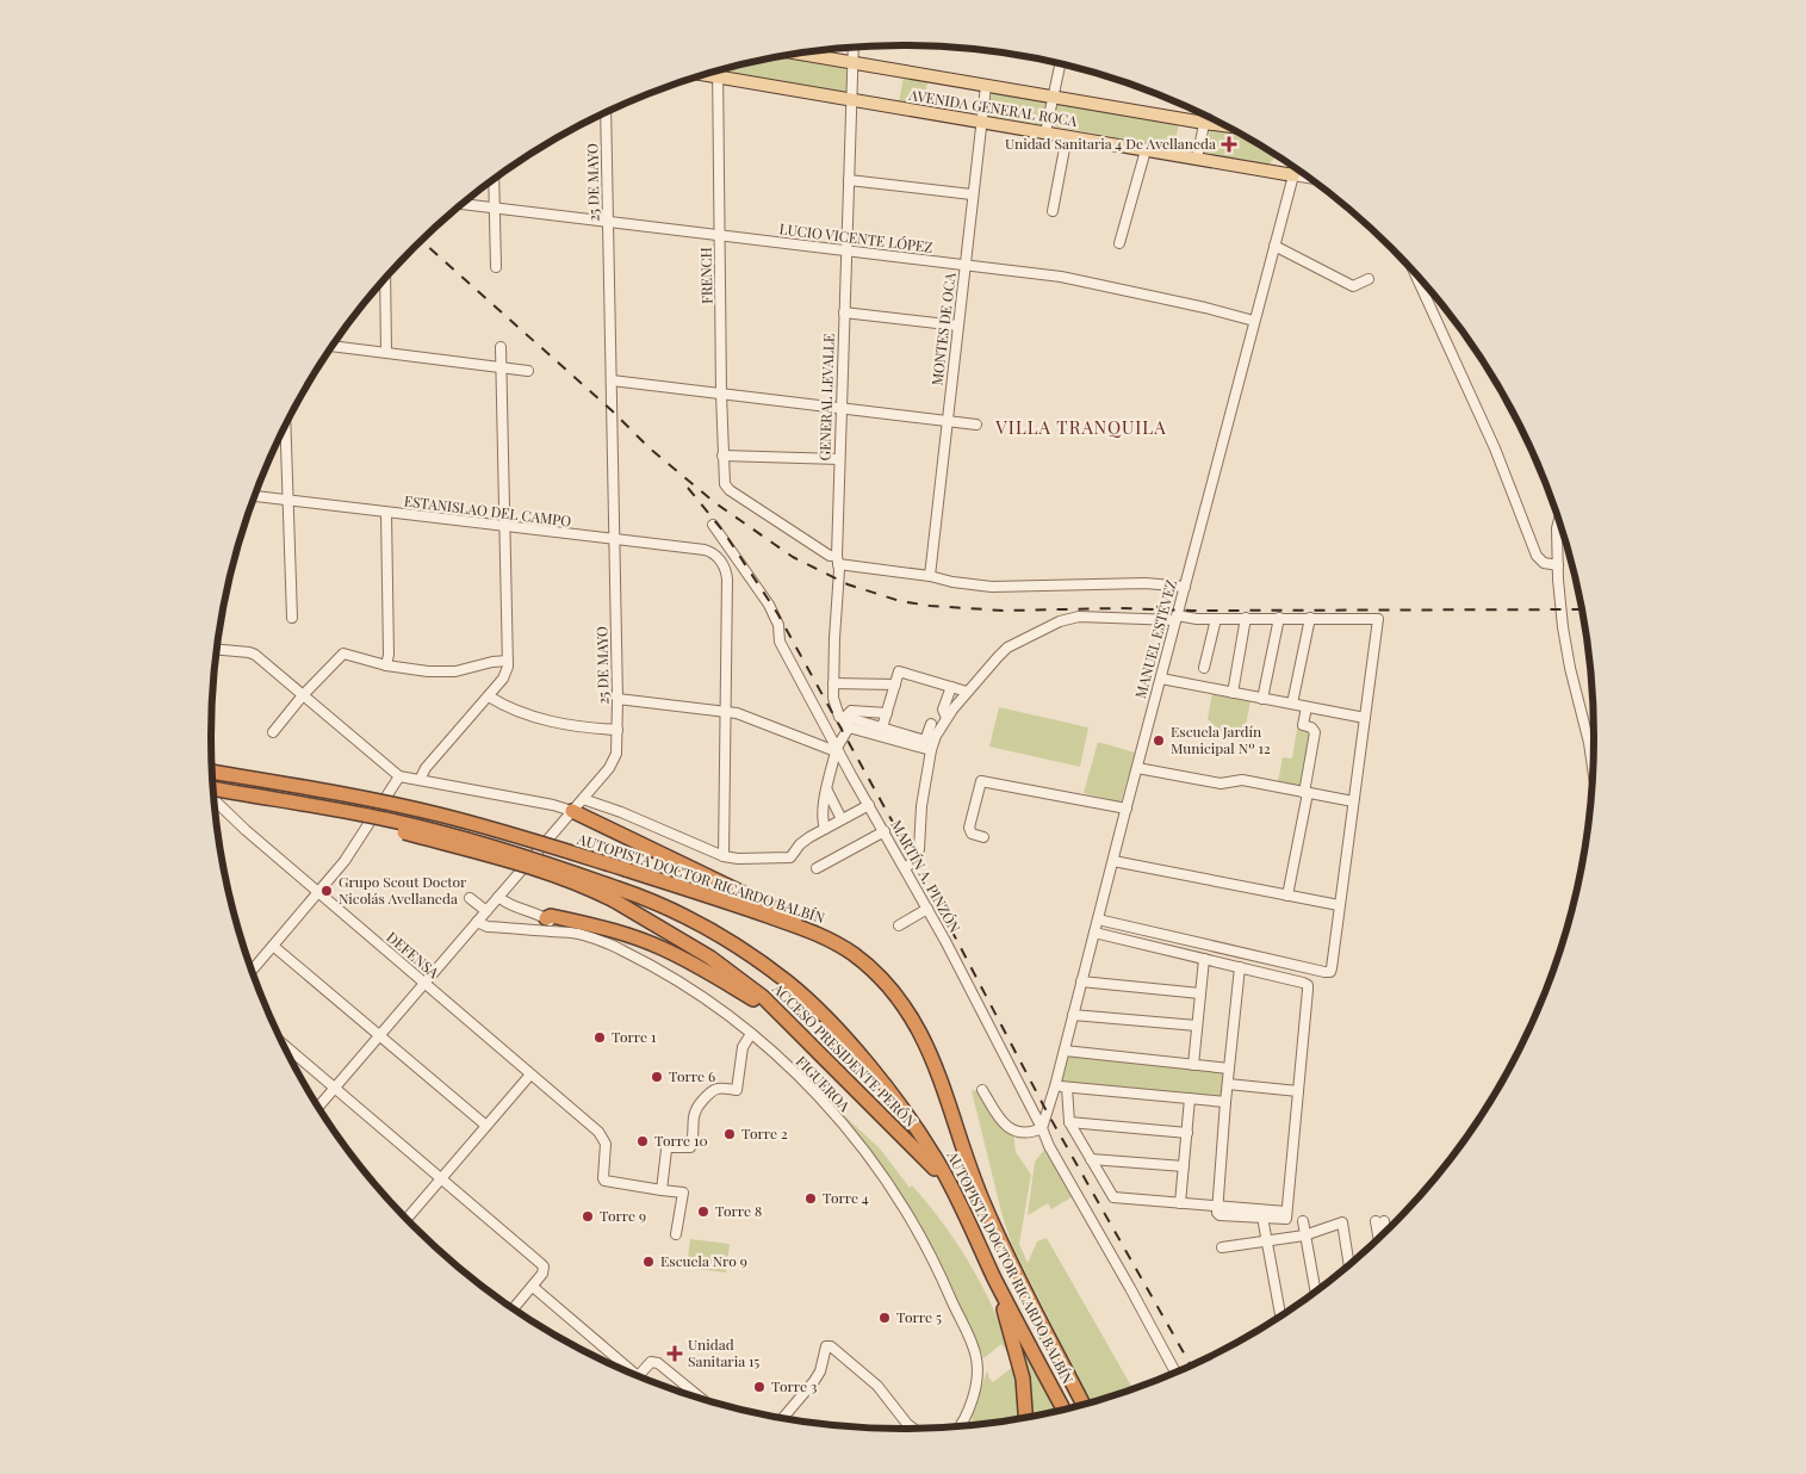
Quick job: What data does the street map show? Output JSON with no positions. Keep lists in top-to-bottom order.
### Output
{
  "streets": {
    "highway": ["AUTOPISTA DOCTOR RICARDO BALBÍN", "ACCESO PRESIDENTE PERÓN"],
    "main road": ["AVENIDA GENERAL ROCA", "MANUEL ESTÉVEZ"],
    "street": [
      "25 DE MAYO",
      "LUCIO VICENTE LÓPEZ",
      "FRENCH",
      "MONTES DE OCA",
      "GENERAL LEVALLE",
      "ESTANISLAO DEL CAMPO",
      "MARTÍN A. PINZÓN",
      "DEFENSA",
      "FIGUEROA"
    ]
  },
  "crossings": [
    ["AVENIDA GENERAL ROCA", "FRENCH"],
    ["AVENIDA GENERAL ROCA", "MONTES DE OCA"],
    ["AVENIDA GENERAL ROCA", "GENERAL LEVALLE"],
    ["AVENIDA GENERAL ROCA", "MANUEL ESTÉVEZ"],
    ["25 DE MAYO", "LUCIO VICENTE LÓPEZ"],
    ["25 DE MAYO", "ESTANISLAO DEL CAMPO"],
    ["25 DE MAYO", "DEFENSA"],
    ["25 DE MAYO", "FIGUEROA"],
    ["LUCIO VICENTE LÓPEZ", "FRENCH"],
    ["LUCIO VICENTE LÓPEZ", "MONTES DE OCA"],
    ["LUCIO VICENTE LÓPEZ", "GENERAL LEVALLE"],
    ["LUCIO VICENTE LÓPEZ", "MANUEL ESTÉVEZ"],
    ["FRENCH", "GENERAL LEVALLE"],
    ["MANUEL ESTÉVEZ", "MARTÍN A. PINZÓN"],
    ["AUTOPISTA DOCTOR RICARDO BALBÍN", "ACCESO PRESIDENTE PERÓN"]
  ],
  "districts": ["VILLA TRANQUILA"],
  "places": {
    "health": ["Unidad Sanitaria 4 De Avellaneda", "Unidad Sanitaria 15"],
    "other": [
      "Escuela Jardín Municipal Nº 12",
      "Grupo Scout Doctor Nicolás Avellaneda",
      "Torre 1",
      "Torre 6",
      "Torre 2",
      "Torre 10",
      "Torre 4",
      "Torre 8",
      "Torre 9",
      "Escuela Nro 9",
      "Torre 5",
      "Torre 3"
    ]
  }
}
